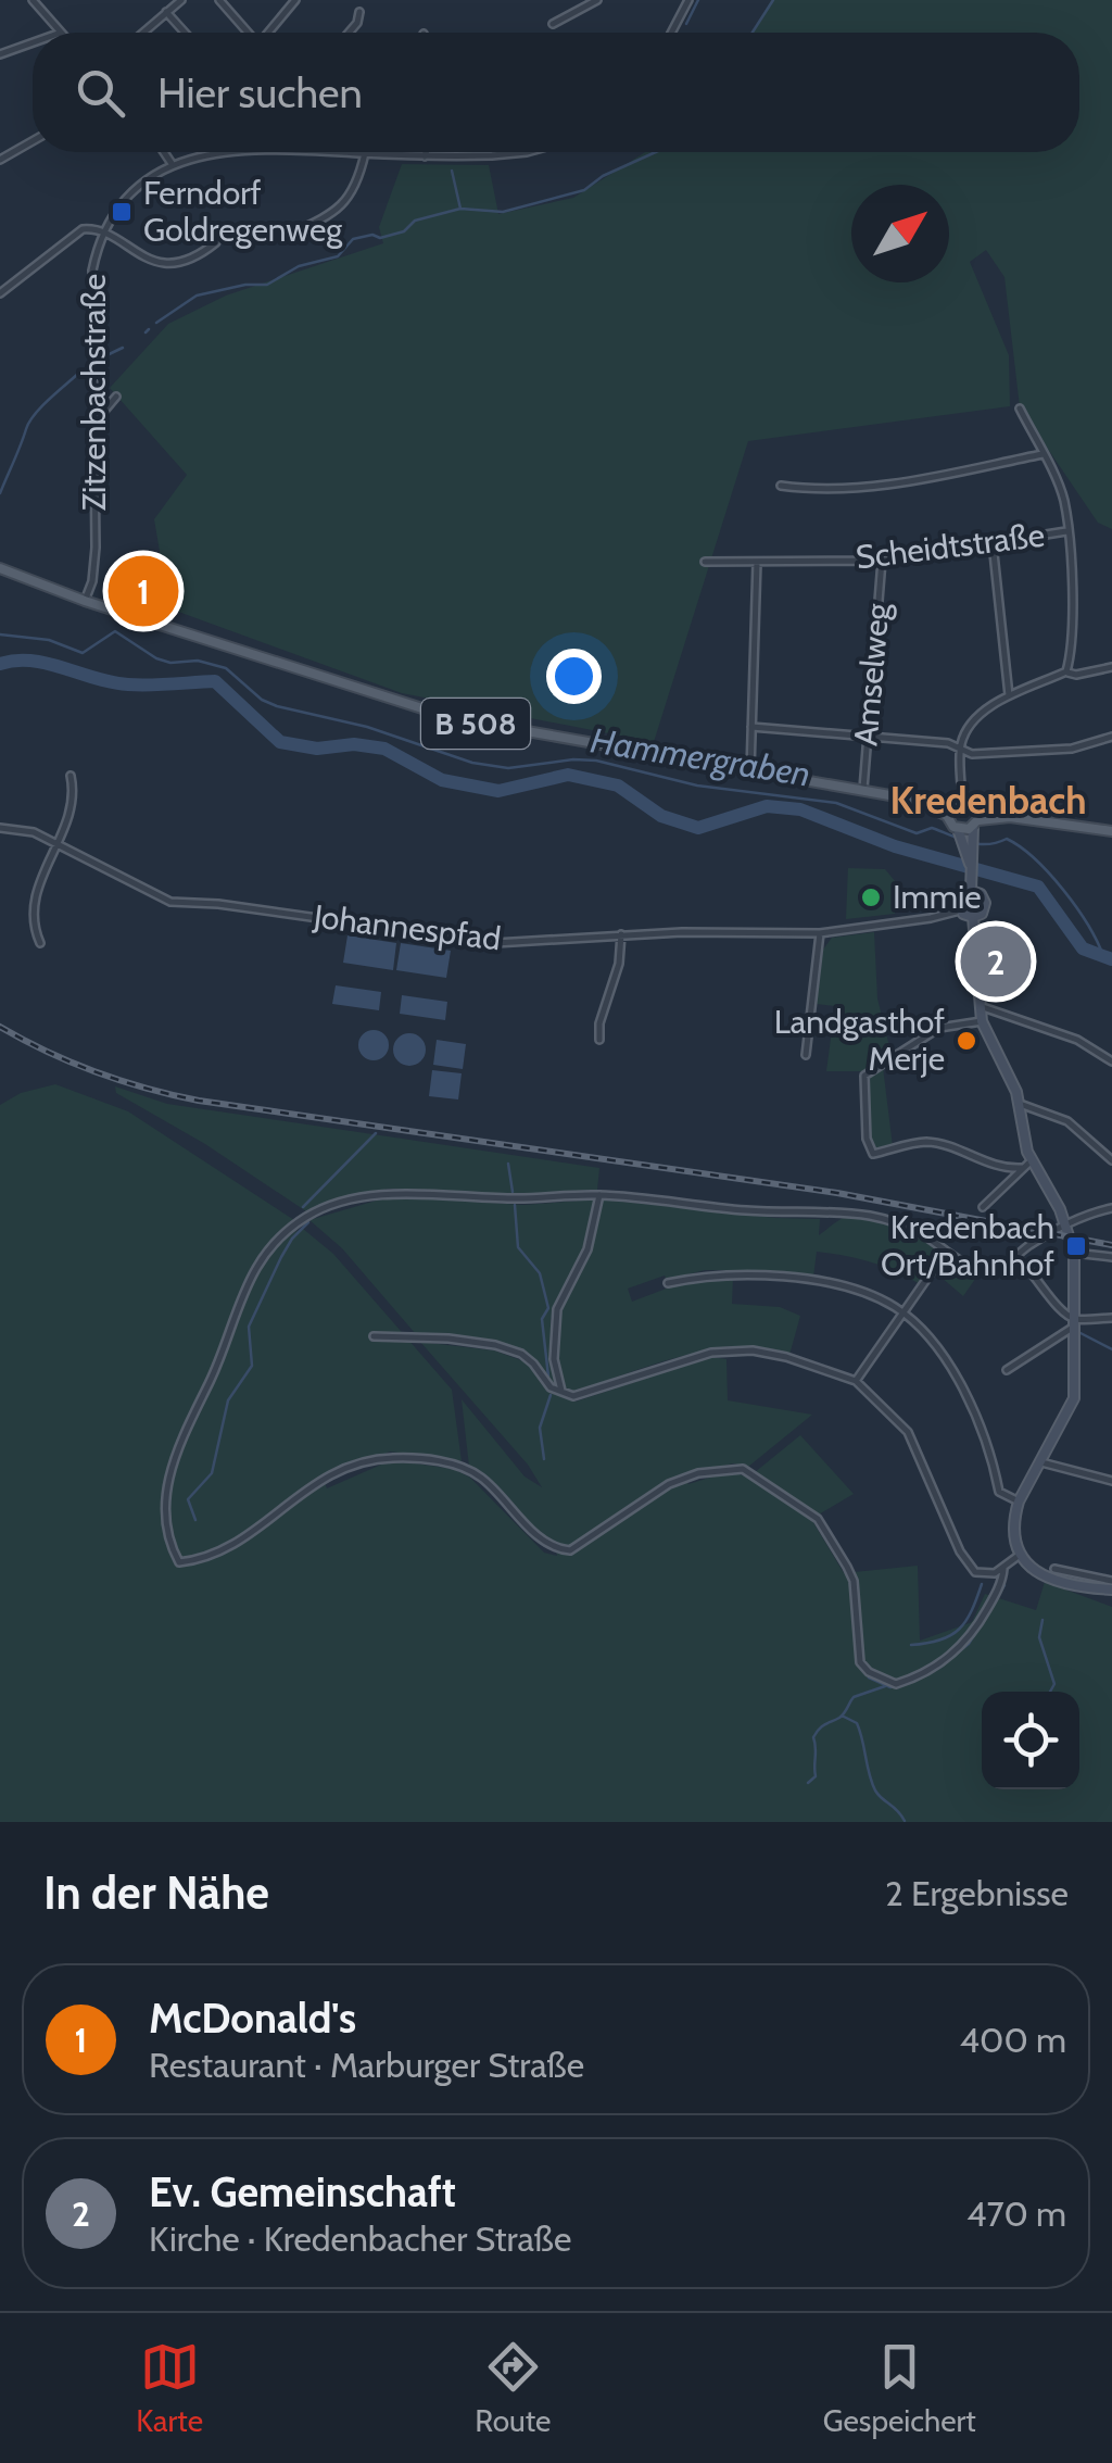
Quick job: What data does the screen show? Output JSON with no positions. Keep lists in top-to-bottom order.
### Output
{
  "streets": {
    "main road": ["B 508"],
    "street": [
      "Zitzenbachstraße",
      "Scheidtstraße",
      "Amselweg",
      "Johannespfad"
    ]
  },
  "crossings": [
    ["Zitzenbachstraße", "B 508"],
    ["Scheidtstraße", "Amselweg"],
    ["Amselweg", "B 508"]
  ],
  "districts": ["Kredenbach"],
  "water": ["Hammergraben"],
  "places": {
    "transit": ["Ferndorf Goldregenweg", "Kredenbach Ort/Bahnhof"],
    "other": ["Immie", "Landgasthof Merje"]
  },
  "north": "top right",
  "page": {
    "search": "Hier suchen",
    "pins": ["1", "2"],
    "heading": ["In der Nähe", "2 Ergebnisse"],
    "list": [
      {
        "mark": "1",
        "name": "McDonald's",
        "note": "Restaurant · Marburger Straße",
        "value": "400 m"
      },
      {
        "mark": "2",
        "name": "Ev. Gemeinschaft",
        "note": "Kirche · Kredenbacher Straße",
        "value": "470 m"
      }
    ],
    "nav": ["Karte", "Route", "Gespeichert"]
  }
}
